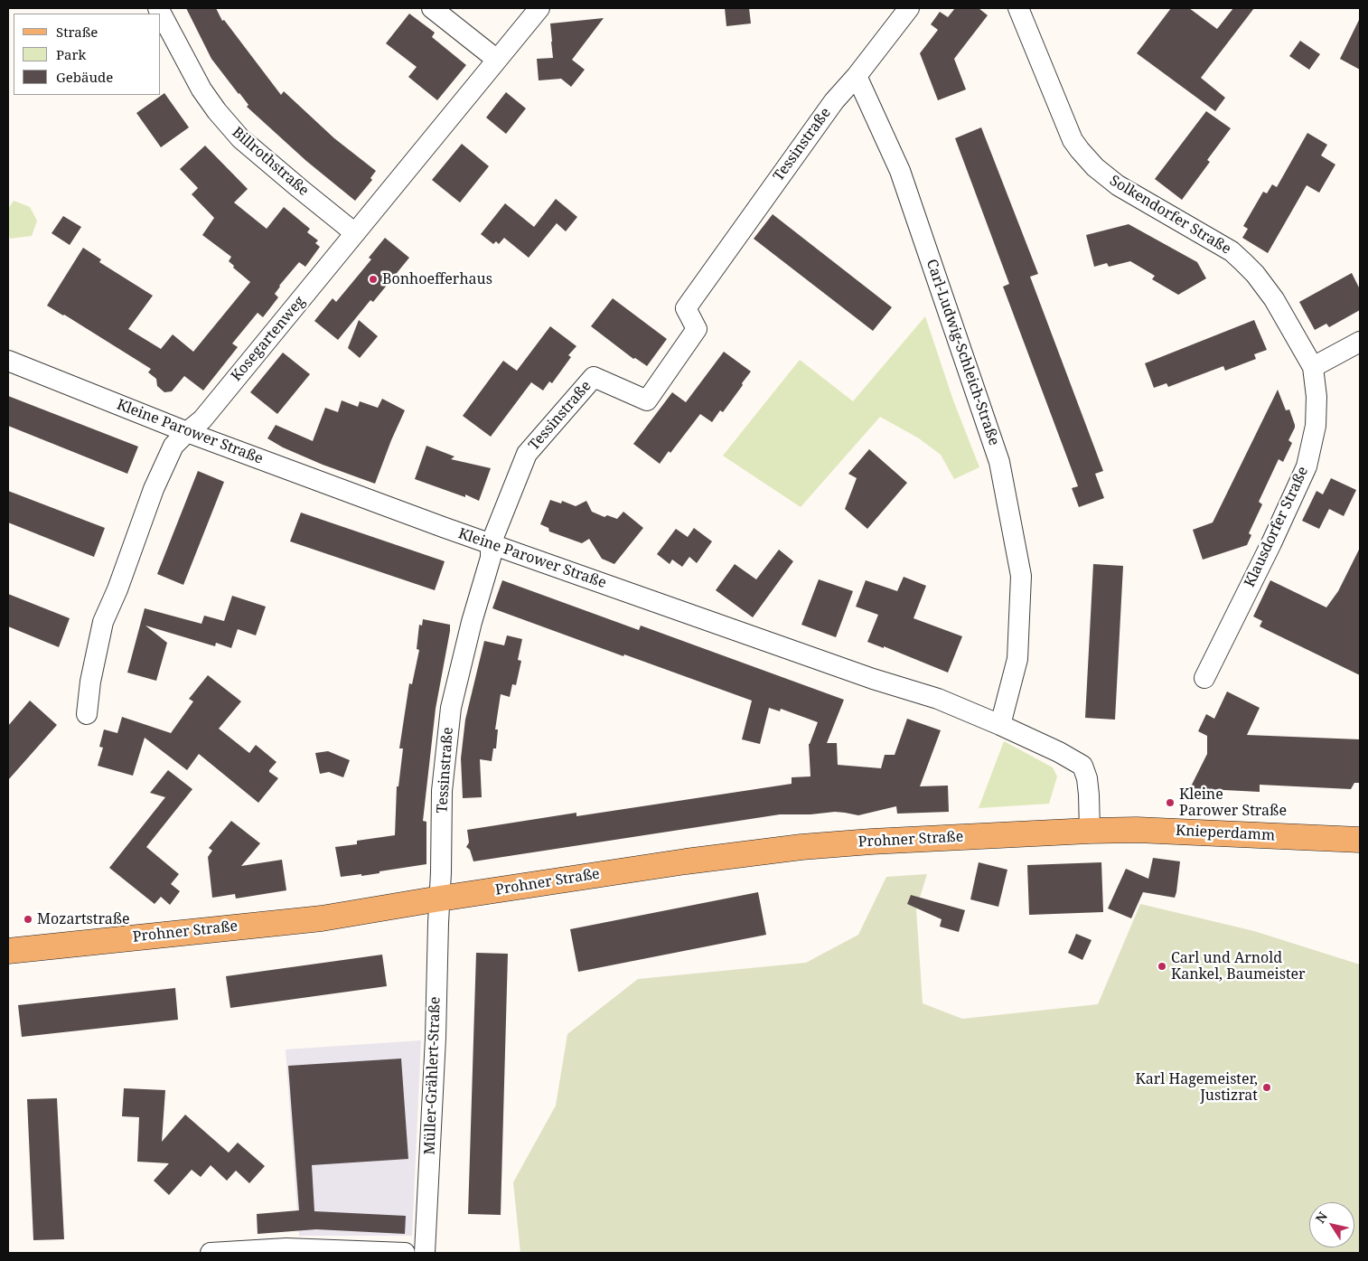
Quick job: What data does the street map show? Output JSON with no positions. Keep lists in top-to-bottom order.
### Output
{
  "streets": {
    "main road": ["Knieperdamm", "Prohner Straße"],
    "street": [
      "Tessinstraße",
      "Billrothstraße",
      "Solkendorfer Straße",
      "Kosegartenweg",
      "Carl-Ludwig-Schleich-Straße",
      "Kleine Parower Straße",
      "Klausdorfer Straße",
      "Müller-Grählert-Straße"
    ]
  },
  "crossings": [
    ["Tessinstraße", "Carl-Ludwig-Schleich-Straße"],
    ["Tessinstraße", "Kleine Parower Straße"],
    ["Tessinstraße", "Prohner Straße"],
    ["Tessinstraße", "Müller-Grählert-Straße"],
    ["Billrothstraße", "Kosegartenweg"],
    ["Solkendorfer Straße", "Klausdorfer Straße"],
    ["Kosegartenweg", "Kleine Parower Straße"],
    ["Carl-Ludwig-Schleich-Straße", "Kleine Parower Straße"],
    ["Kleine Parower Straße", "Knieperdamm"],
    ["Kleine Parower Straße", "Prohner Straße"],
    ["Knieperdamm", "Prohner Straße"],
    ["Prohner Straße", "Müller-Grählert-Straße"]
  ],
  "places": [
    "Bonhoefferhaus",
    "Kleine Parower Straße",
    "Mozartstraße",
    "Carl und Arnold Kankel, Baumeister",
    "Karl Hagemeister, Justizrat"
  ],
  "legend": ["Straße", "Park", "Gebäude"],
  "north": "top left"
}
